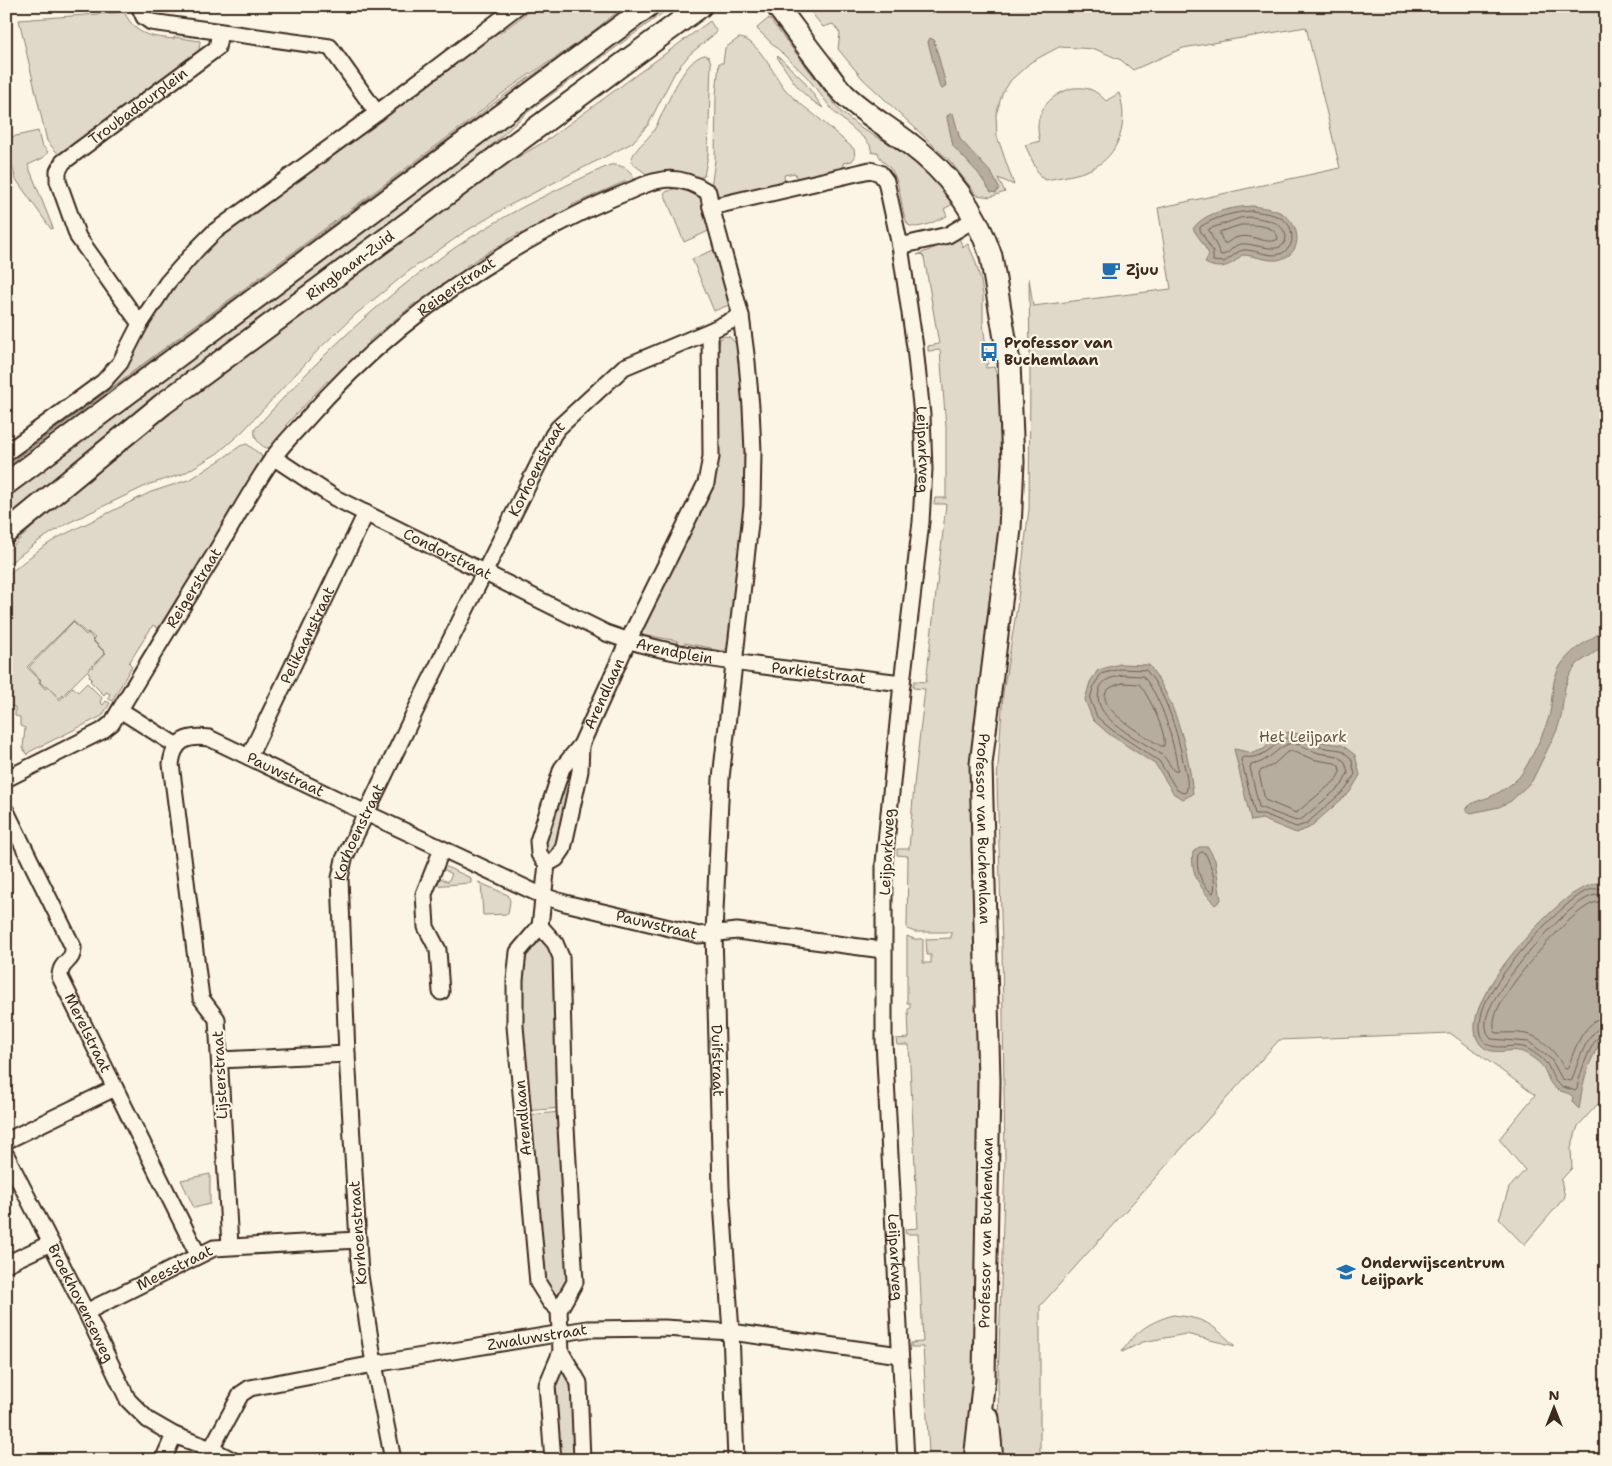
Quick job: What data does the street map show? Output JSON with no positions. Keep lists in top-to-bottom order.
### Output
{
  "streets": {
    "main road": ["Ringbaan-Zuid", "Professor van Buchemlaan"],
    "street": [
      "Troubadourplein",
      "Reigerstraat",
      "Leijparkweg",
      "Korhoenstraat",
      "Condorstraat",
      "Pelikaanstraat",
      "Arendplein",
      "Parkietstraat",
      "Arendlaan",
      "Pauwstraat",
      "Merelstraat",
      "Duifstraat",
      "Lijsterstraat",
      "Meesstraat",
      "Broekhovenseweg",
      "Zwaluwstraat"
    ]
  },
  "crossings": [
    ["Reigerstraat", "Condorstraat"],
    ["Reigerstraat", "Arendplein"],
    ["Leijparkweg", "Parkietstraat"],
    ["Leijparkweg", "Pauwstraat"],
    ["Leijparkweg", "Zwaluwstraat"],
    ["Korhoenstraat", "Condorstraat"],
    ["Korhoenstraat", "Arendplein"],
    ["Korhoenstraat", "Pauwstraat"],
    ["Korhoenstraat", "Meesstraat"],
    ["Korhoenstraat", "Zwaluwstraat"],
    ["Condorstraat", "Pelikaanstraat"],
    ["Condorstraat", "Arendplein"],
    ["Condorstraat", "Arendlaan"],
    ["Pelikaanstraat", "Pauwstraat"],
    ["Arendplein", "Parkietstraat"],
    ["Arendplein", "Arendlaan"],
    ["Arendplein", "Duifstraat"],
    ["Parkietstraat", "Duifstraat"],
    ["Arendlaan", "Pauwstraat"],
    ["Pauwstraat", "Duifstraat"],
    ["Pauwstraat", "Lijsterstraat"],
    ["Merelstraat", "Meesstraat"],
    ["Duifstraat", "Zwaluwstraat"],
    ["Lijsterstraat", "Meesstraat"],
    ["Meesstraat", "Broekhovenseweg"],
    ["Broekhovenseweg", "Zwaluwstraat"]
  ],
  "parks": ["Het Leijpark"],
  "places": {
    "cafe": ["Zjuu"],
    "bus stop": ["Professor van Buchemlaan"],
    "school or university": ["Onderwijscentrum Leijpark"]
  },
  "north": "top"
}
